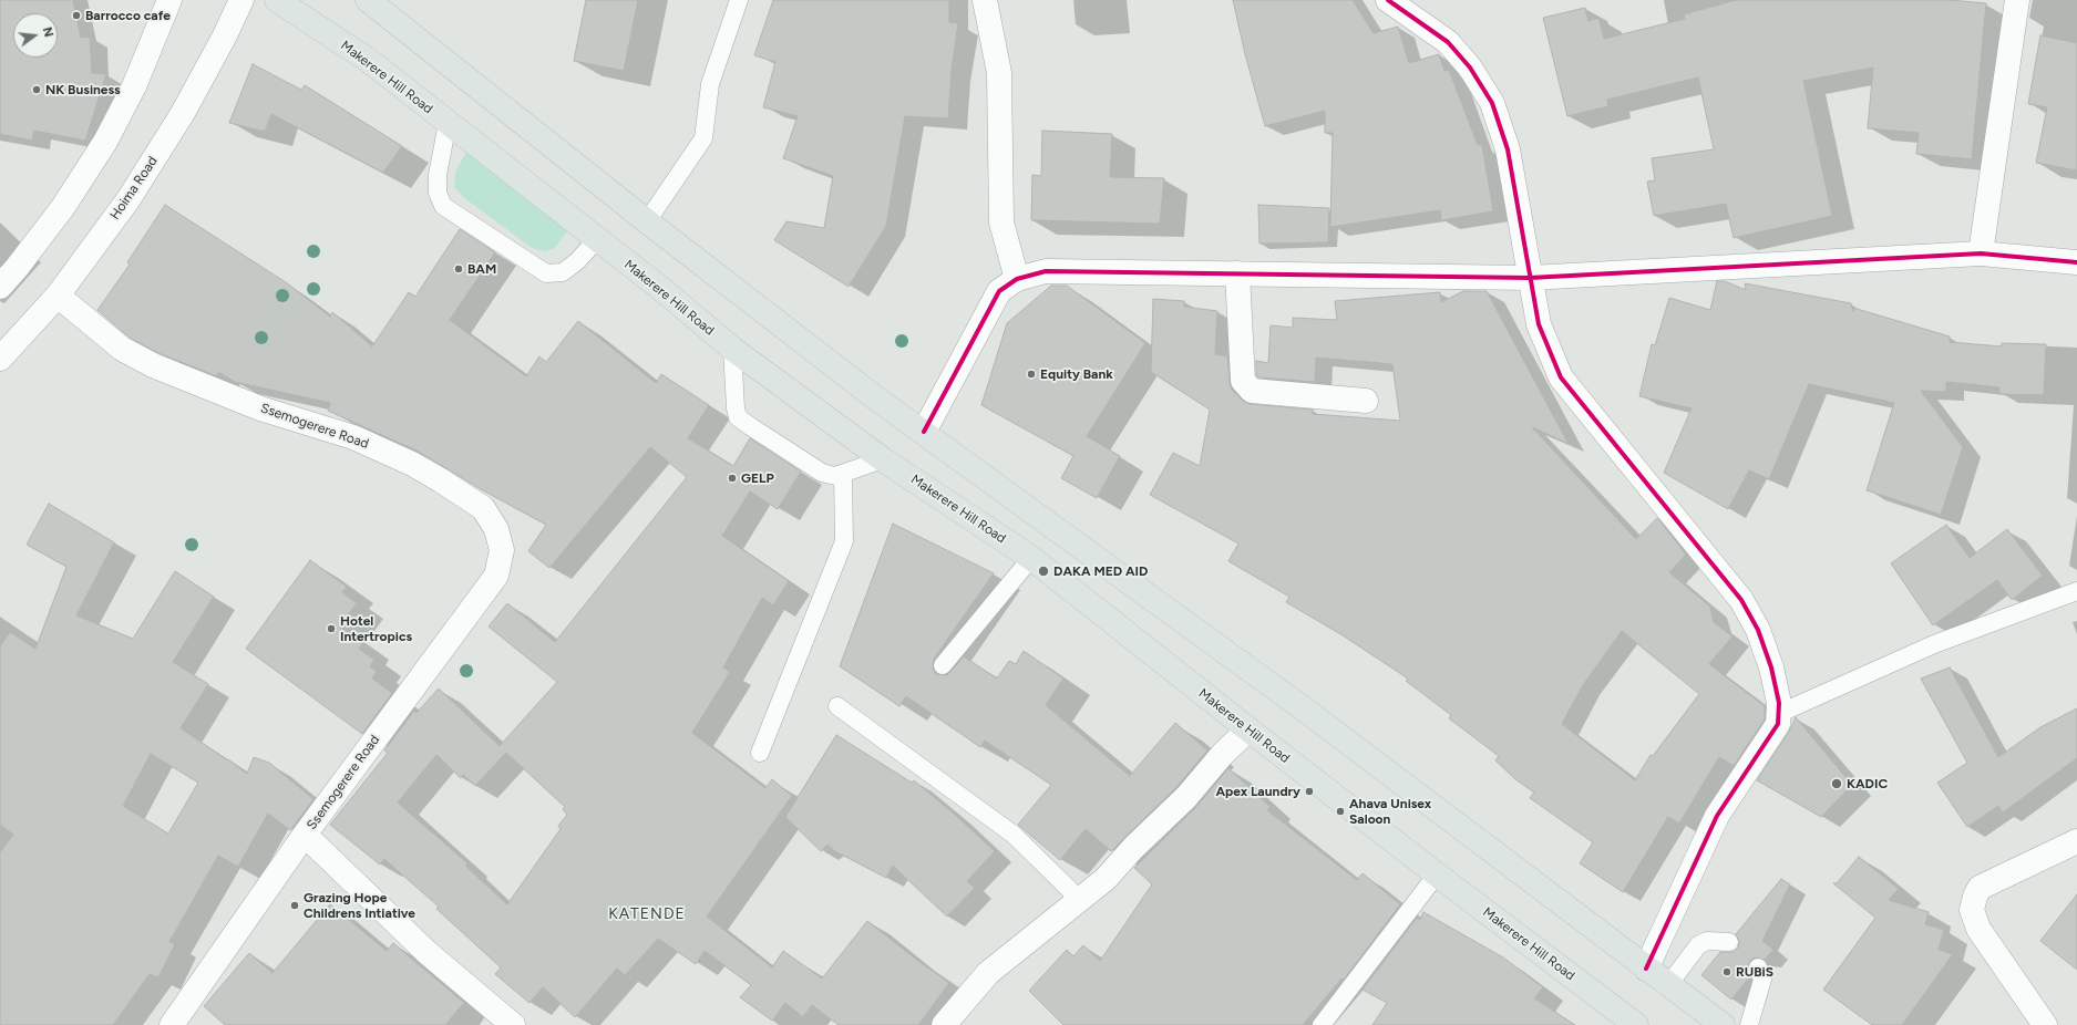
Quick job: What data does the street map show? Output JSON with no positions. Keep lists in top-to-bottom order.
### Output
{
  "streets": {
    "main road": ["Makerere Hill Road"],
    "street": ["Hoima Road", "Ssemogerere Road"]
  },
  "crossings": [
    ["Hoima Road", "Ssemogerere Road"]
  ],
  "districts": ["KATENDE"],
  "places": [
    "Barrocco cafe",
    "NK Business",
    "BAM",
    "Equity Bank",
    "GELP",
    "DAKA MED AID",
    "Hotel Intertropics",
    "KADIC",
    "Apex Laundry",
    "Ahava Unisex Saloon",
    "Grazing Hope Childrens Intiative",
    "RUBiS"
  ],
  "north": "right"
}
